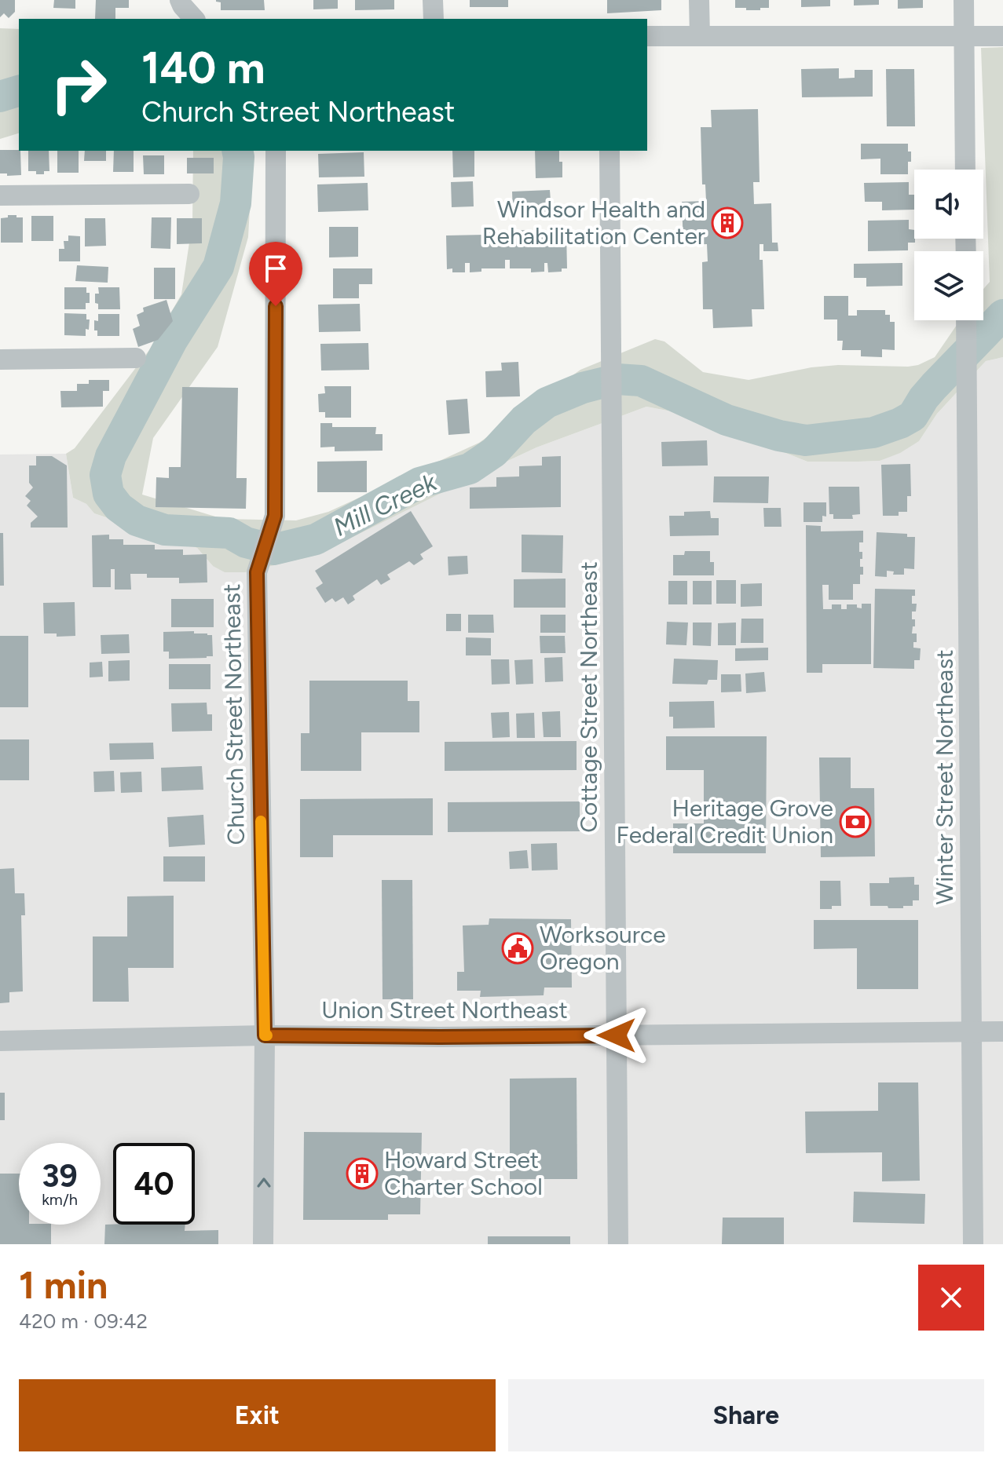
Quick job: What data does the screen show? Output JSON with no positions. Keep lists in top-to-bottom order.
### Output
{
  "streets": {
    "street": [
      "Cottage Street Northeast",
      "Church Street Northeast",
      "Winter Street Northeast",
      "Union Street Northeast"
    ]
  },
  "crossings": [
    ["Cottage Street Northeast", "Union Street Northeast"],
    ["Church Street Northeast", "Union Street Northeast"],
    ["Winter Street Northeast", "Union Street Northeast"]
  ],
  "water": ["Mill Creek"],
  "places": {
    "building": ["Windsor Health and Rehabilitation Center", "Howard Street Charter School"],
    "bank": ["Heritage Grove Federal Credit Union"],
    "public building": ["Worksource Oregon"]
  },
  "page": {
    "turn": ["140 m", "Church Street Northeast"],
    "speed": "39 km/h",
    "limit": "40",
    "heading": ["1 min", "420 m · 09:42"],
    "buttons": ["Exit", "Share"]
  }
}
